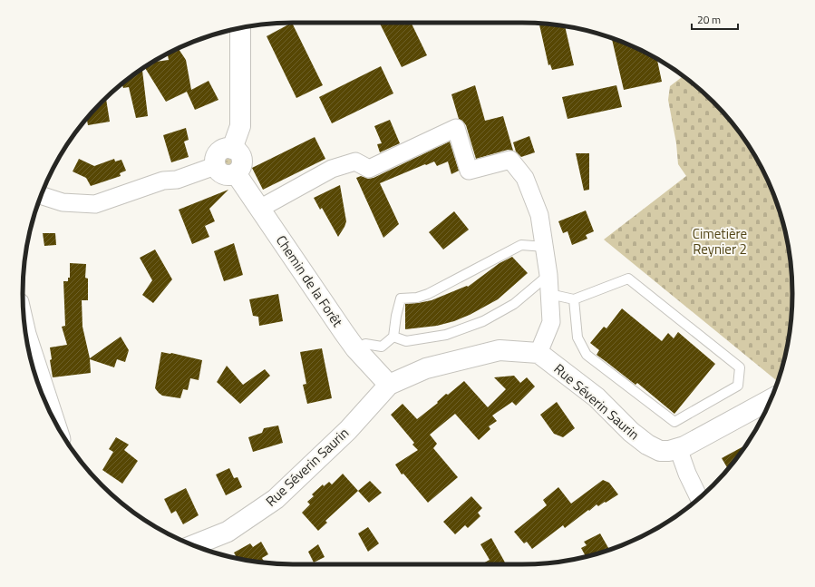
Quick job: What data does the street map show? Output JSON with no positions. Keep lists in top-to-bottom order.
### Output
{
  "streets": {
    "street": ["Chemin de la Forêt", "Rue Séverin Saurin"]
  },
  "crossings": [
    ["Chemin de la Forêt", "Rue Séverin Saurin"]
  ],
  "parks": ["Cimetière Reynier 2"],
  "scale_bar": "20 m"
}
